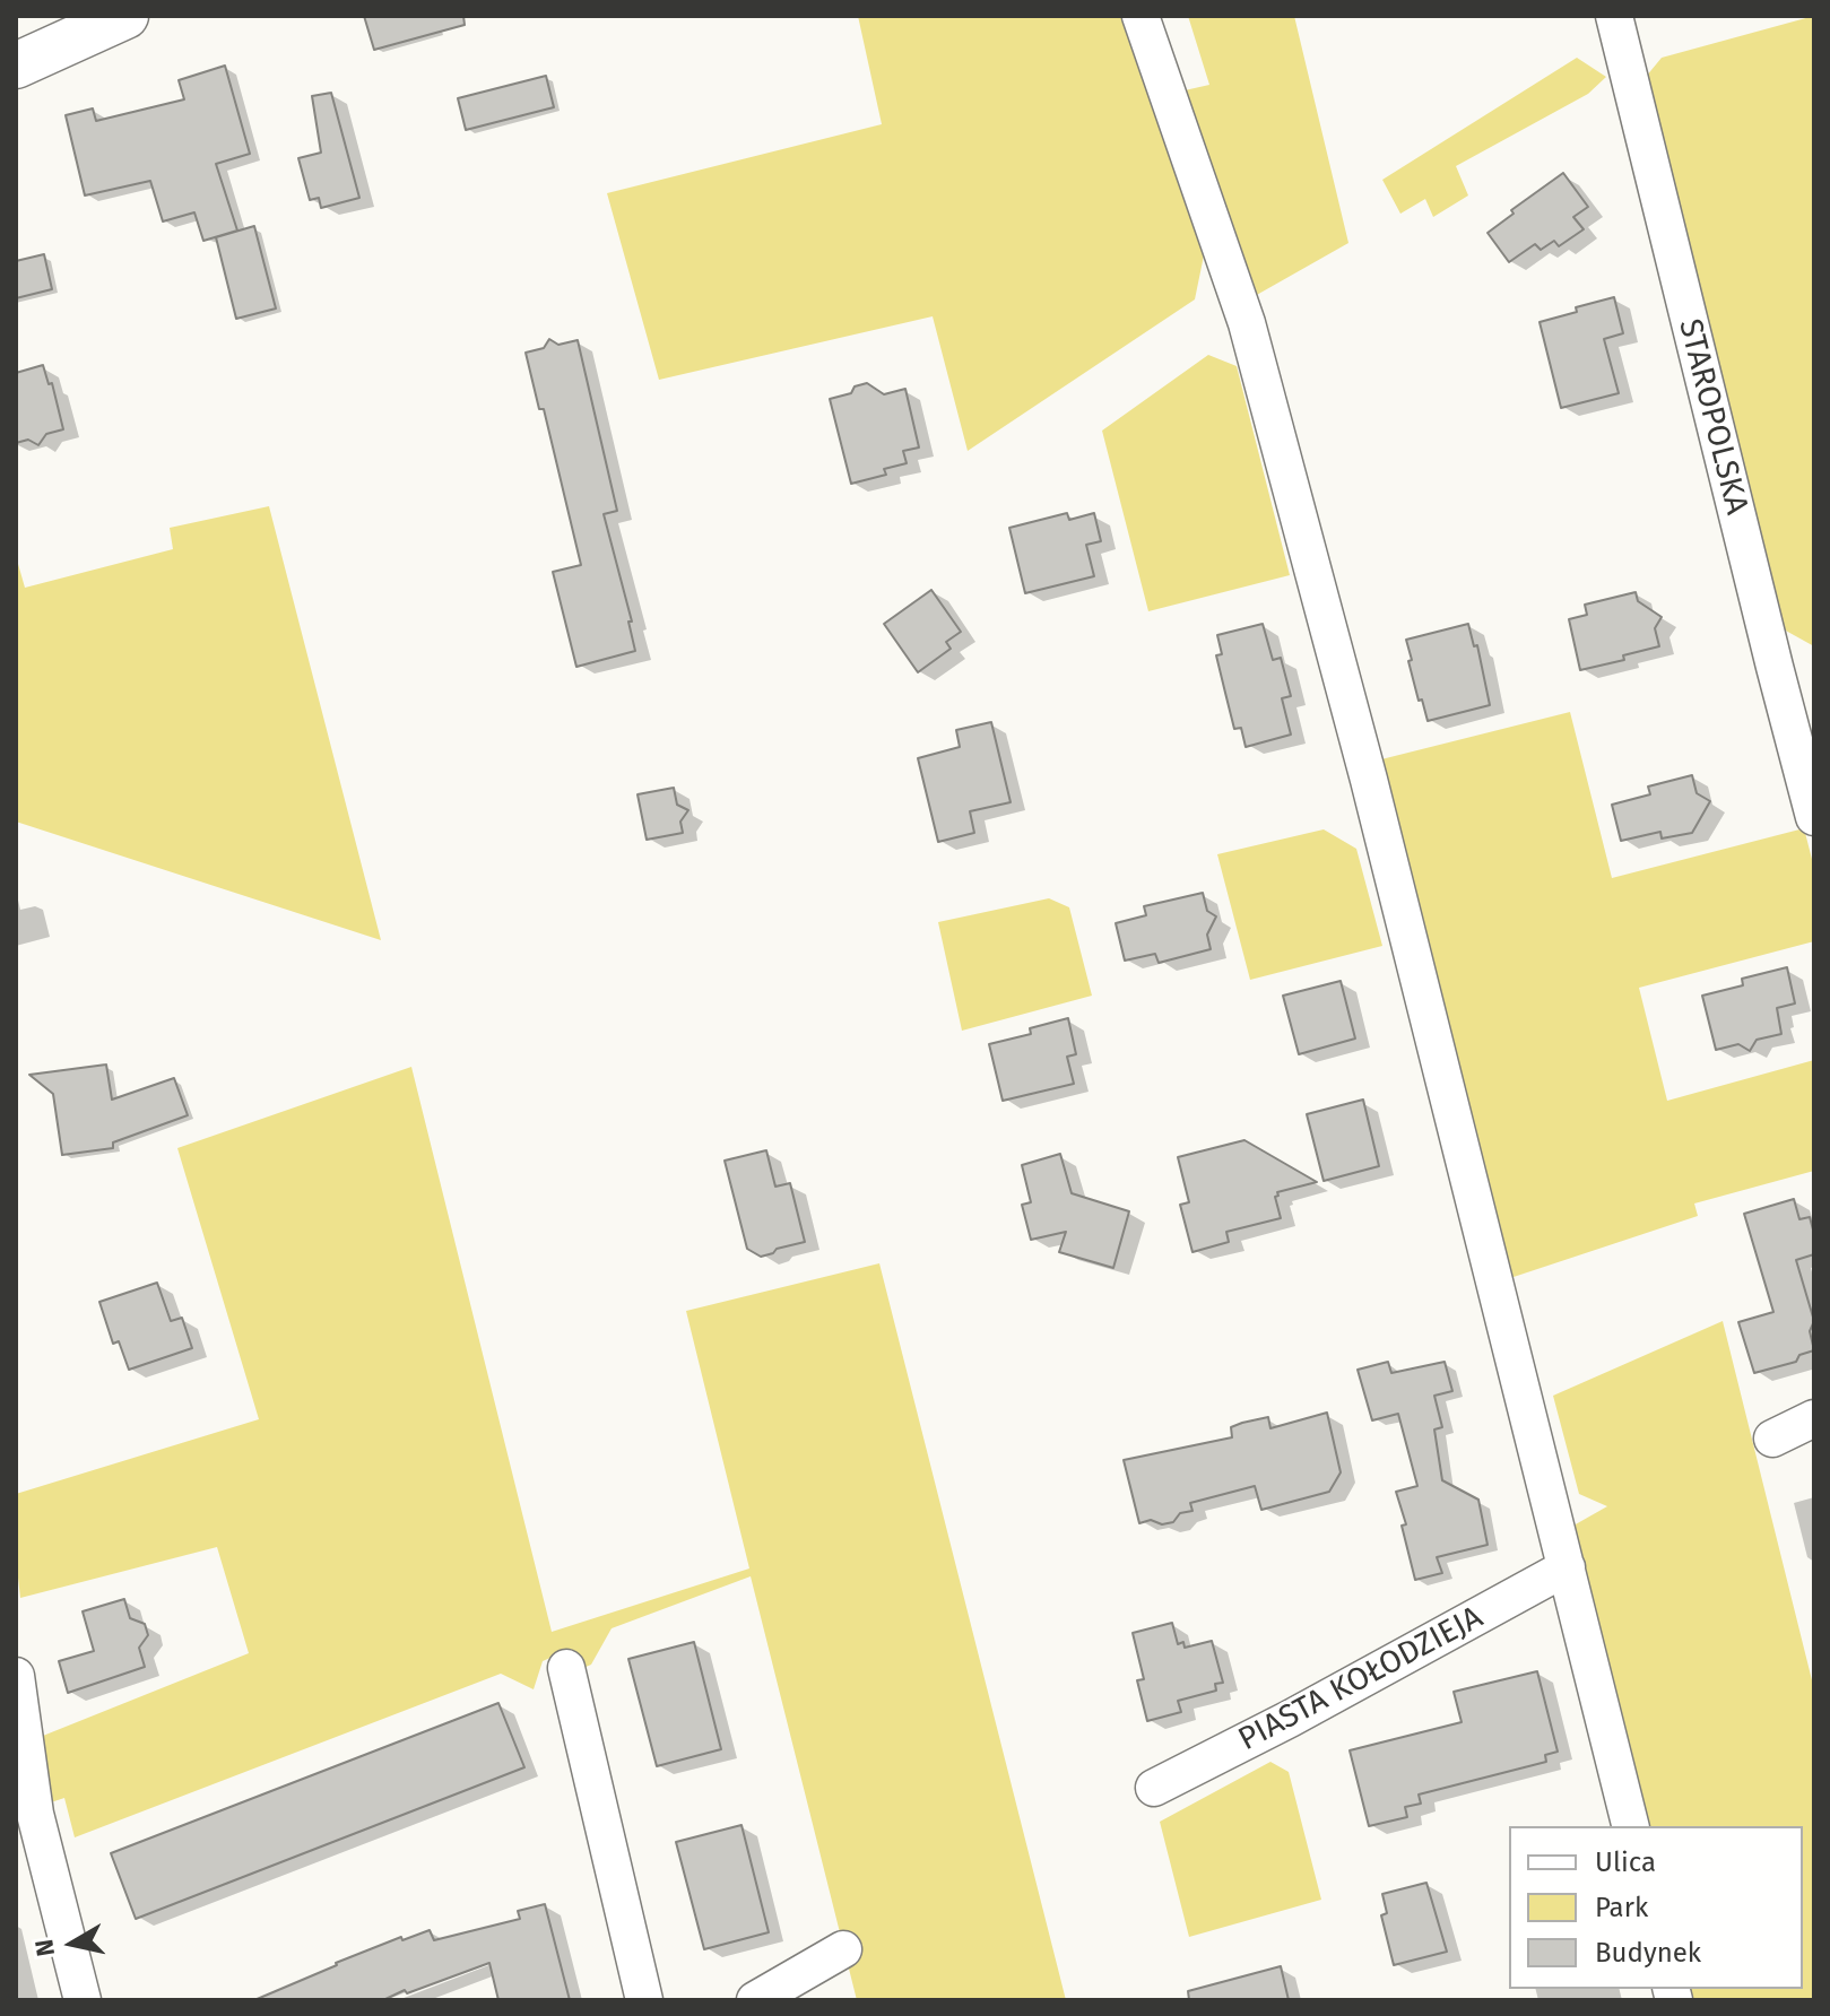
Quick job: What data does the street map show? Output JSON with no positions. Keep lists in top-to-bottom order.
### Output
{
  "streets": {
    "street": ["STAROPOLSKA", "PIASTA KOŁODZIEJA"]
  },
  "legend": ["Ulica", "Park", "Budynek"],
  "north": "left"
}
